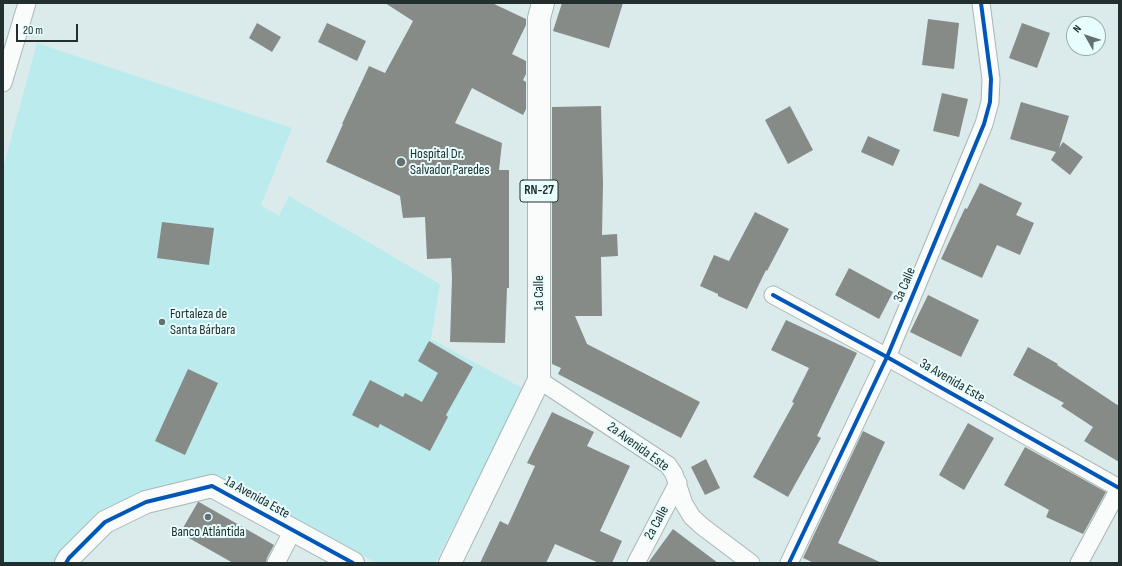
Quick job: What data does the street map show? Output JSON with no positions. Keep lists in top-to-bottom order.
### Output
{
  "streets": {
    "main road": ["RN-27", "1a Calle", "1a Avenida Este"],
    "street": [
      "3a Calle",
      "3a Avenida Este",
      "2a Avenida Este",
      "2a Calle"
    ]
  },
  "crossings": [
    ["3a Calle", "3a Avenida Este"],
    ["1a Calle", "2a Avenida Este"],
    ["2a Avenida Este", "2a Calle"]
  ],
  "places": ["Hospital Dr. Salvador Paredes", "Fortaleza de Santa Bárbara", "Banco Atlántida"],
  "scale_bar": "20 m",
  "north": "top left"
}
